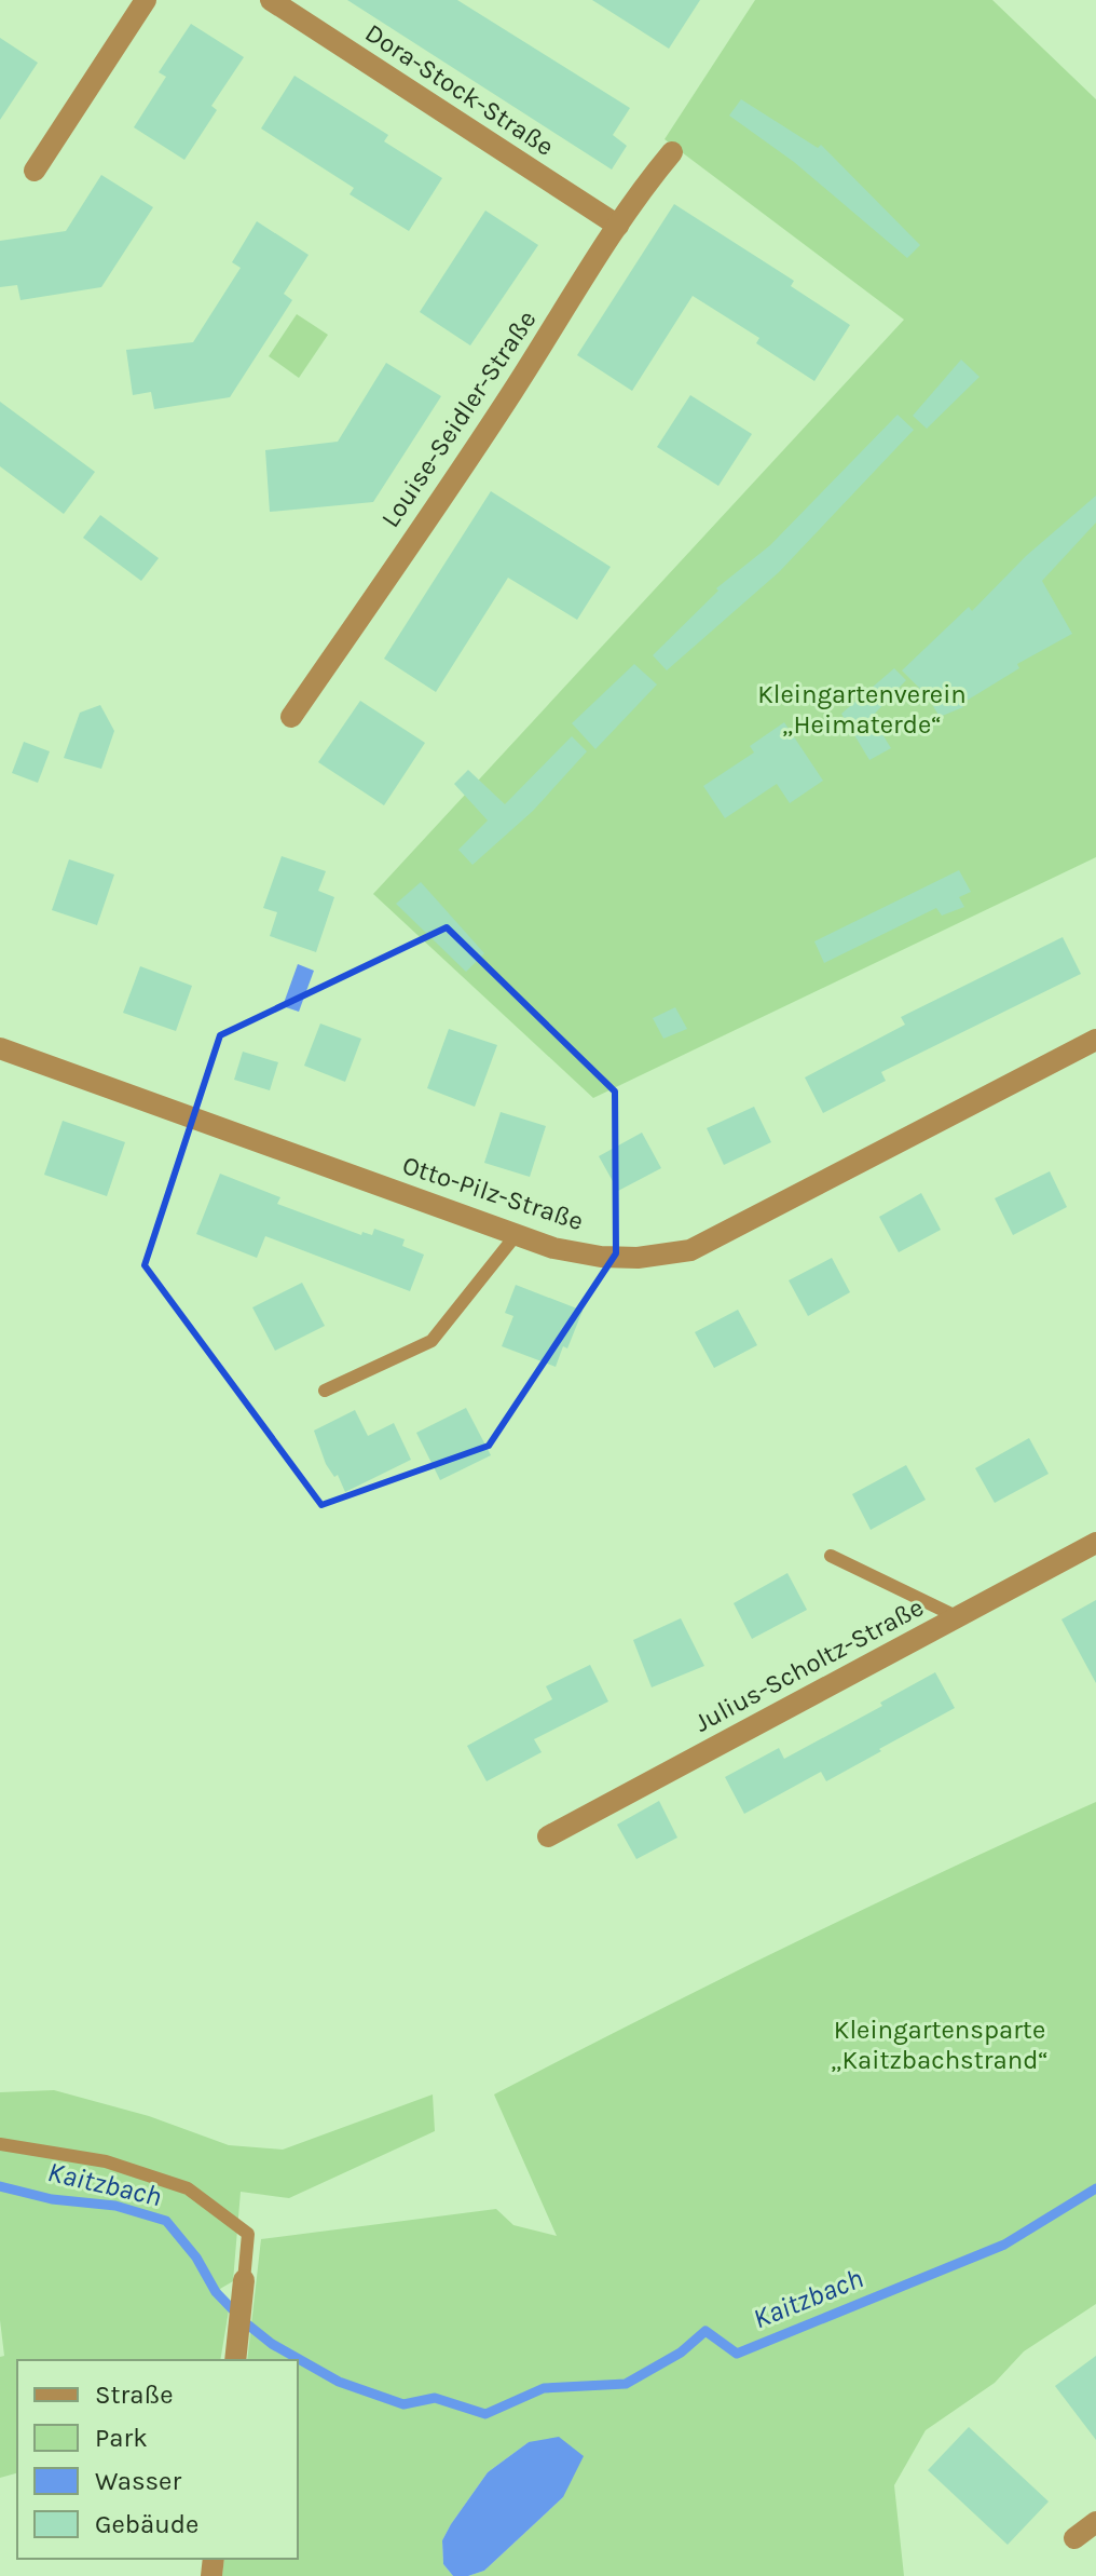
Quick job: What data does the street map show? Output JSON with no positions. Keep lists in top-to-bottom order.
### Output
{
  "streets": {
    "street": [
      "Dora-Stock-Straße",
      "Louise-Seidler-Straße",
      "Otto-Pilz-Straße",
      "Julius-Scholtz-Straße"
    ]
  },
  "crossings": [
    ["Dora-Stock-Straße", "Louise-Seidler-Straße"]
  ],
  "water": ["Kaitzbach"],
  "parks": ["Kleingartenverein „Heimaterde“", "Kleingartensparte „Kaitzbachstrand“"],
  "legend": [
    "Straße",
    "Park",
    "Wasser",
    "Gebäude"
  ]
}
